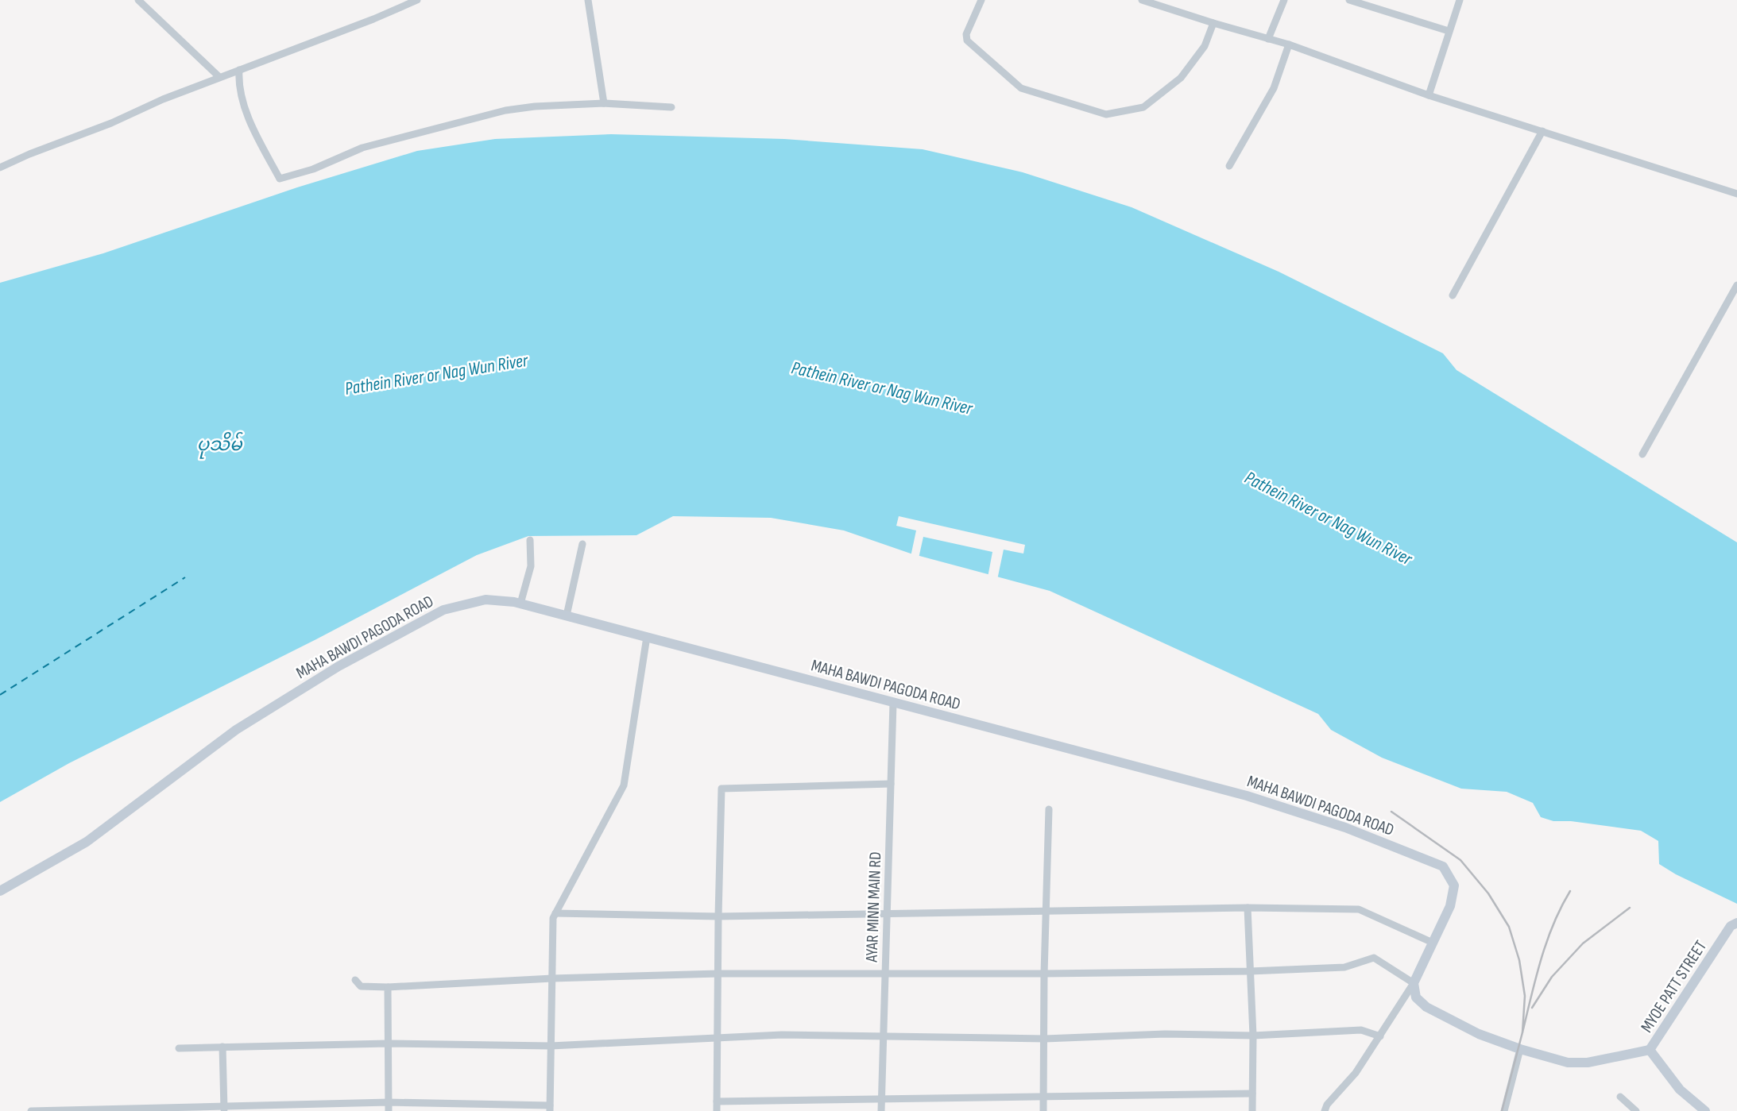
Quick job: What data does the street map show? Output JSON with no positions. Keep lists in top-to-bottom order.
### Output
{
  "streets": {
    "street": ["MAHA BAWDI PAGODA ROAD", "AYAR MINN MAIN RD", "MYOE PATT STREET"]
  },
  "crossings": [
    ["MAHA BAWDI PAGODA ROAD", "AYAR MINN MAIN RD"]
  ],
  "water": ["Pathein River or Nag Wun River", "ပုသိမ်"]
}
